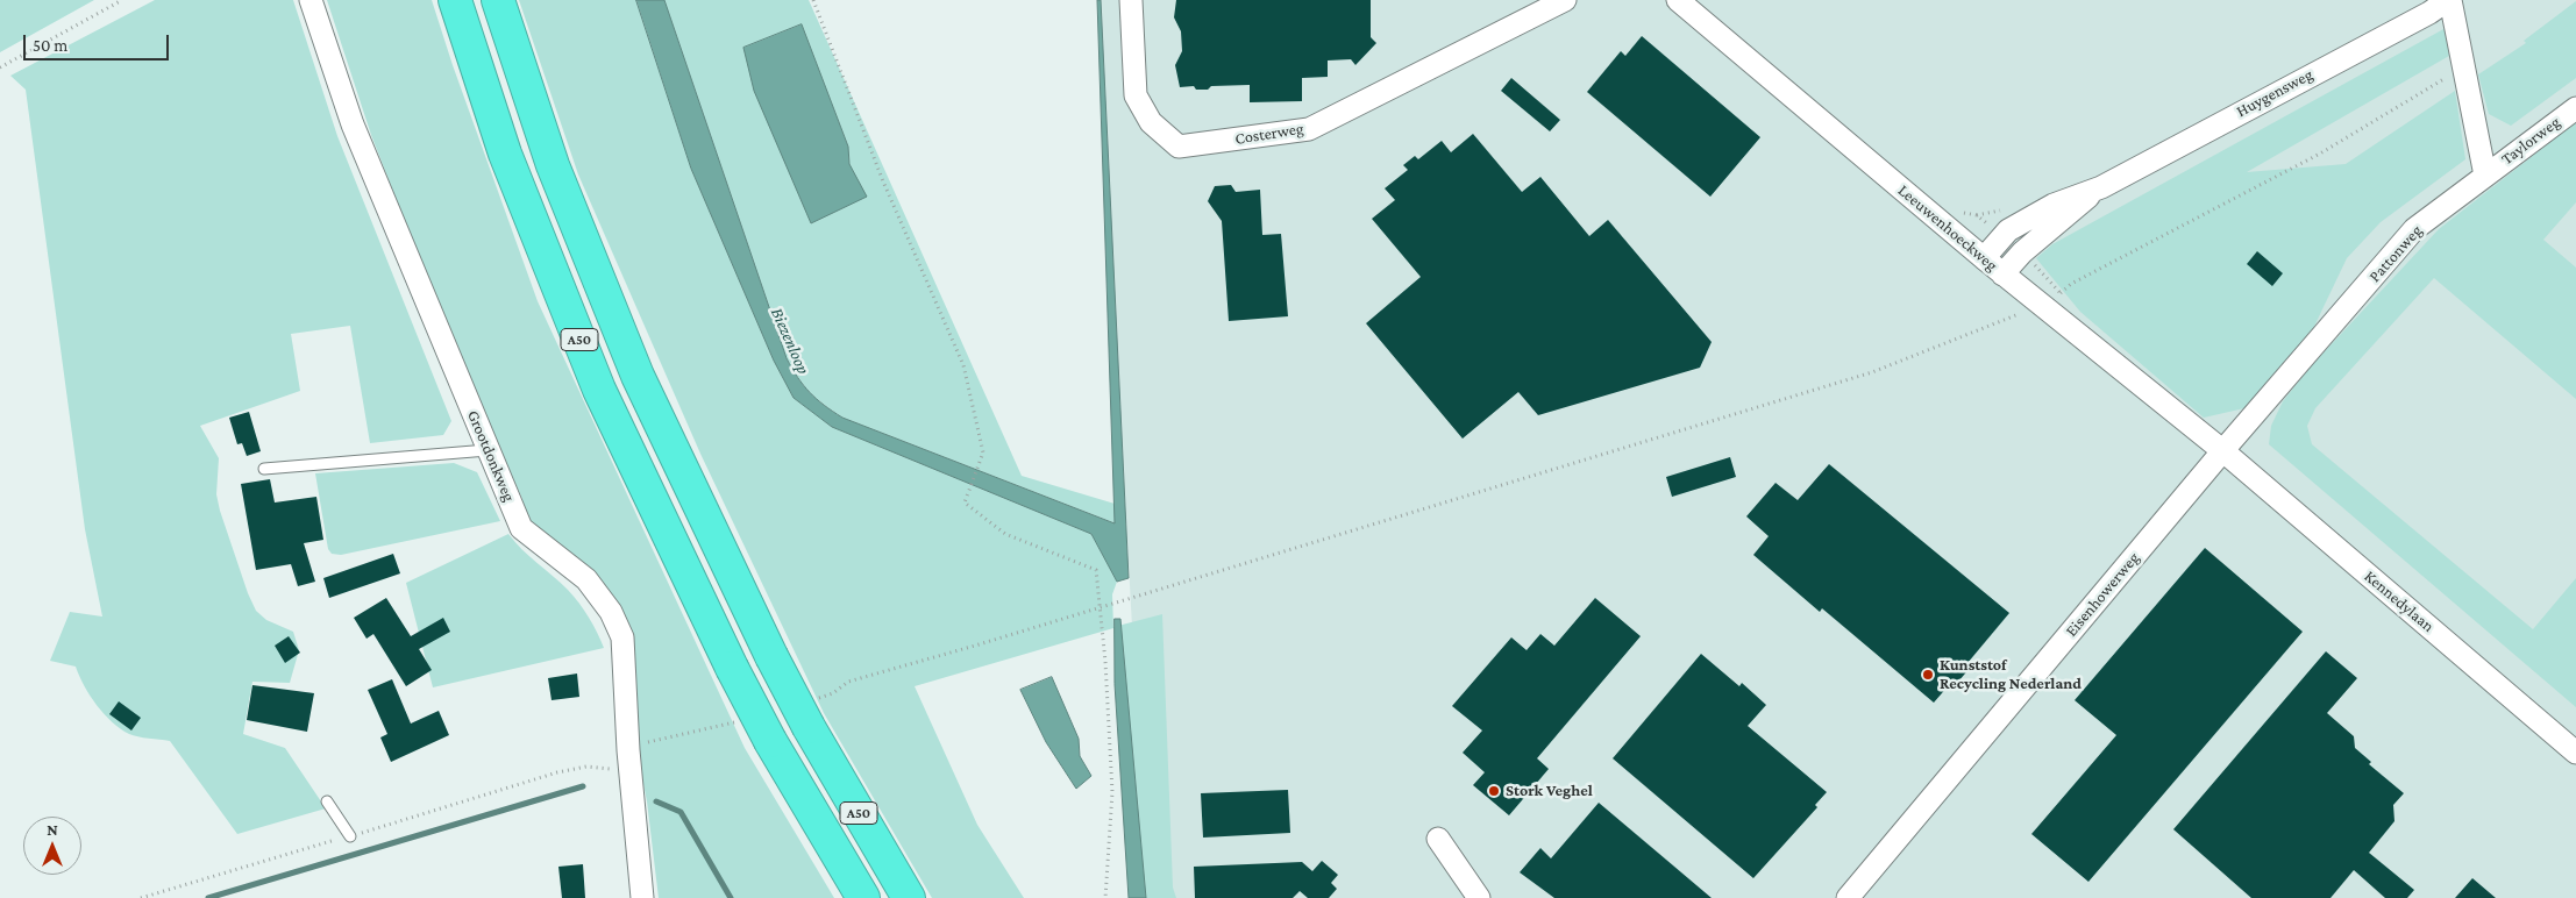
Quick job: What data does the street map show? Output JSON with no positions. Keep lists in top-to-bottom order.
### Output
{
  "streets": {
    "highway": ["A50"],
    "street": [
      "Huygensweg",
      "Costerweg",
      "Taylorweg",
      "Leeuwenhoeckweg",
      "Pattonweg",
      "Grootdonkweg",
      "Eisenhowerweg",
      "Kennedylaan"
    ]
  },
  "crossings": [
    ["Huygensweg", "Leeuwenhoeckweg"],
    ["Taylorweg", "Pattonweg"],
    ["Leeuwenhoeckweg", "Pattonweg"],
    ["Leeuwenhoeckweg", "Eisenhowerweg"],
    ["Leeuwenhoeckweg", "Kennedylaan"],
    ["Pattonweg", "Eisenhowerweg"],
    ["Pattonweg", "Kennedylaan"],
    ["Eisenhowerweg", "Kennedylaan"]
  ],
  "water": ["Biezenloop"],
  "places": ["Kunststof Recycling Nederland", "Stork Veghel"],
  "scale_bar": "50 m",
  "north": "top"
}
